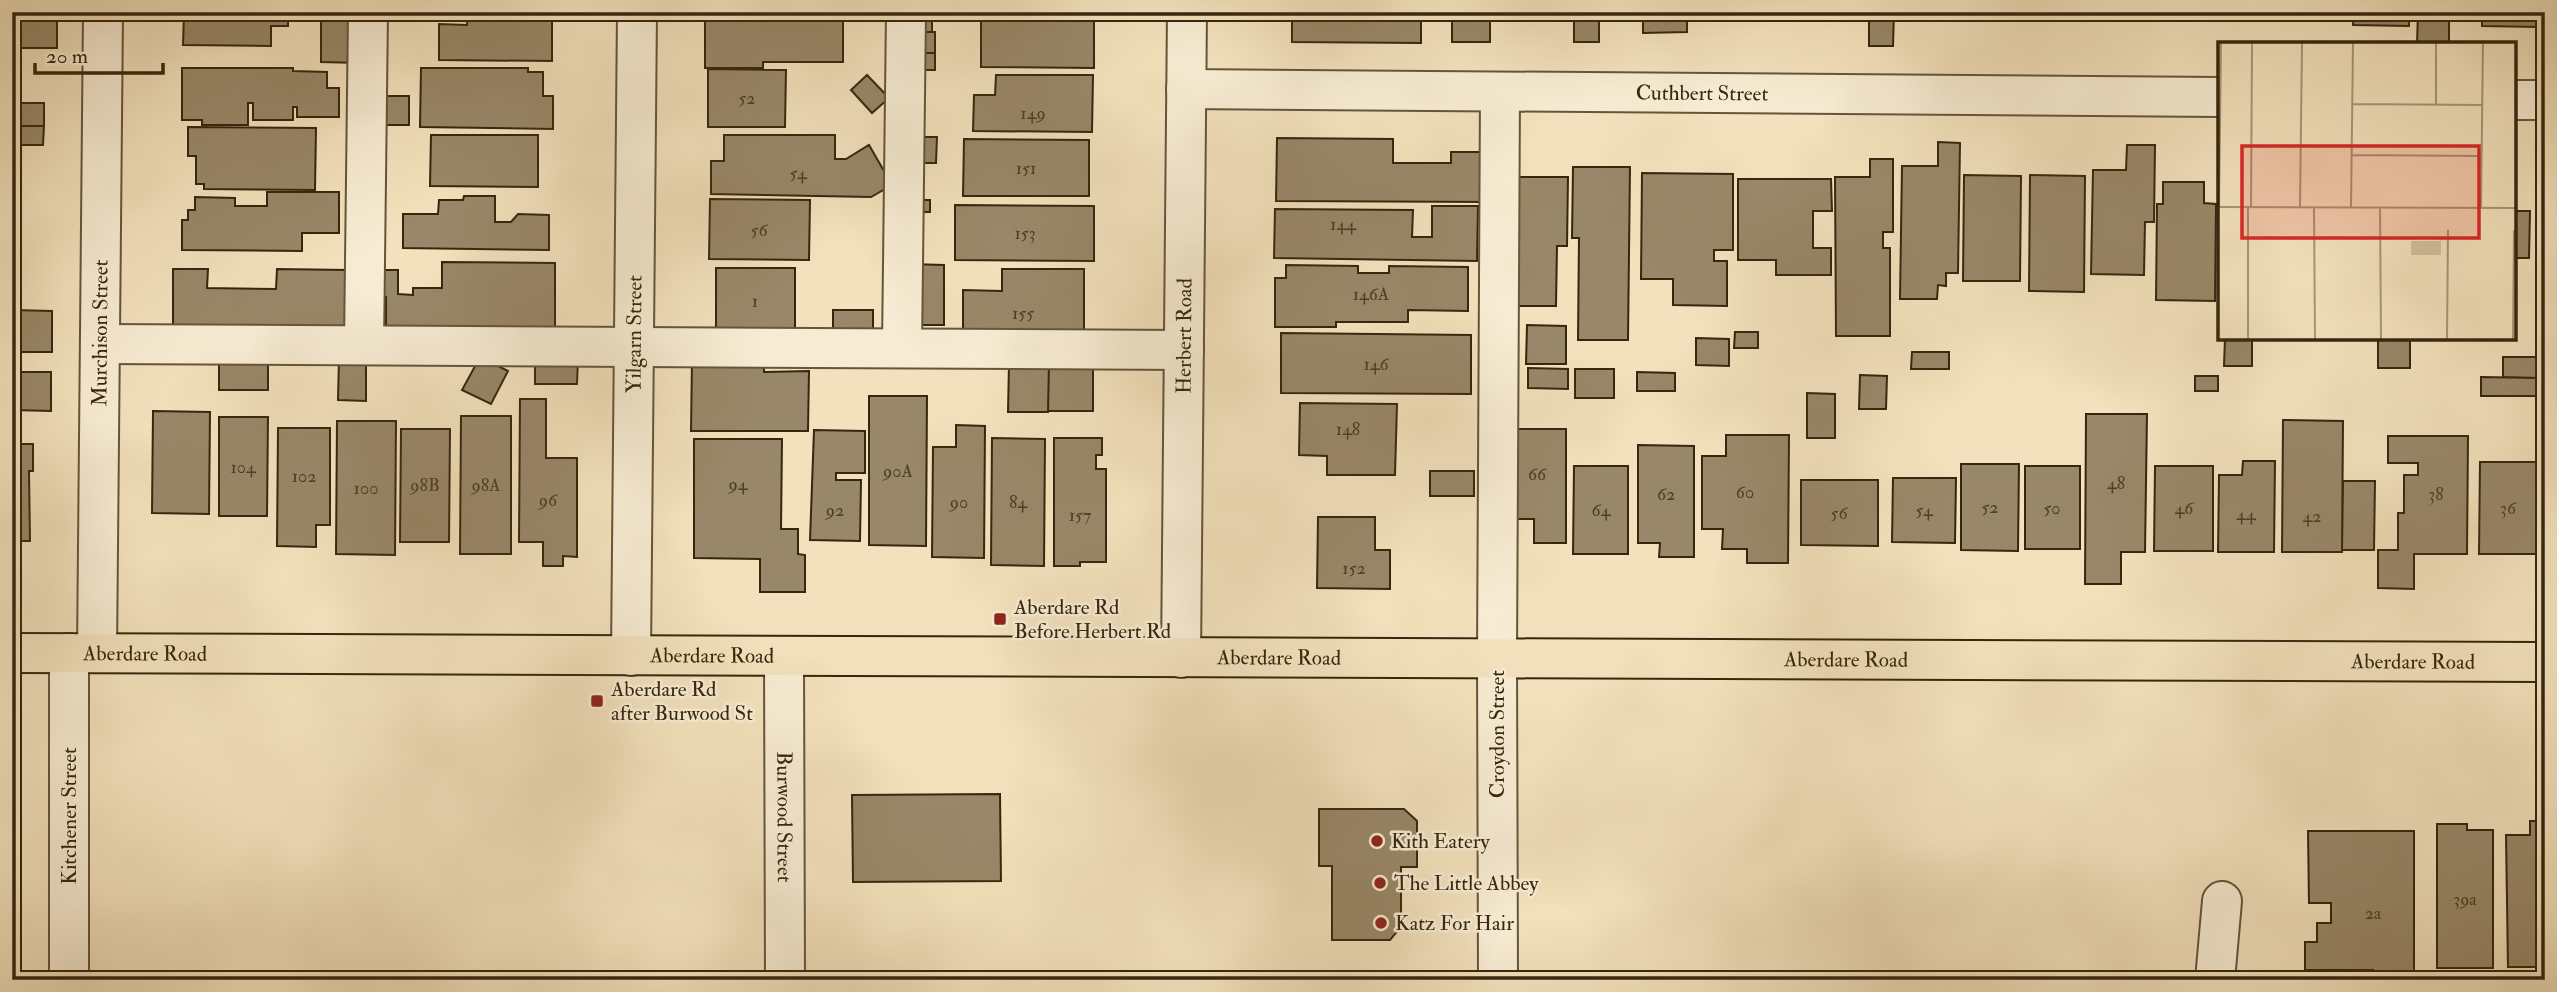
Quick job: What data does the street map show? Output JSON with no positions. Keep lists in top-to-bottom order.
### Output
{
  "streets": {
    "main road": ["Aberdare Road"],
    "street": [
      "Cuthbert Street",
      "Murchison Street",
      "Yilgarn Street",
      "Herbert Road",
      "Croydon Street",
      "Kitchener Street",
      "Burwood Street"
    ]
  },
  "crossings": [
    ["Cuthbert Street", "Herbert Road"],
    ["Cuthbert Street", "Croydon Street"],
    ["Murchison Street", "Aberdare Road"],
    ["Murchison Street", "Kitchener Street"],
    ["Yilgarn Street", "Aberdare Road"],
    ["Herbert Road", "Aberdare Road"],
    ["Aberdare Road", "Croydon Street"],
    ["Aberdare Road", "Kitchener Street"],
    ["Aberdare Road", "Burwood Street"]
  ],
  "places": {
    "transit": ["Aberdare Rd Before Herbert Rd", "Aberdare Rd after Burwood St"],
    "other": ["Kith Eatery", "The Little Abbey", "Katz For Hair"]
  },
  "house_numbers": [
    "52",
    "149",
    "151",
    "54",
    "144",
    "56",
    "153",
    "146A",
    "1",
    "155",
    "146",
    "148",
    "104",
    "90A",
    "66",
    "102",
    "48",
    "94",
    "98B",
    "98A",
    "100",
    "60",
    "62",
    "38",
    "96",
    "90",
    "84",
    "52",
    "50",
    "46",
    "36",
    "92",
    "64",
    "54",
    "56",
    "44",
    "157",
    "42",
    "152",
    "39a",
    "2a"
  ],
  "scale_bar": "20 m"
}
